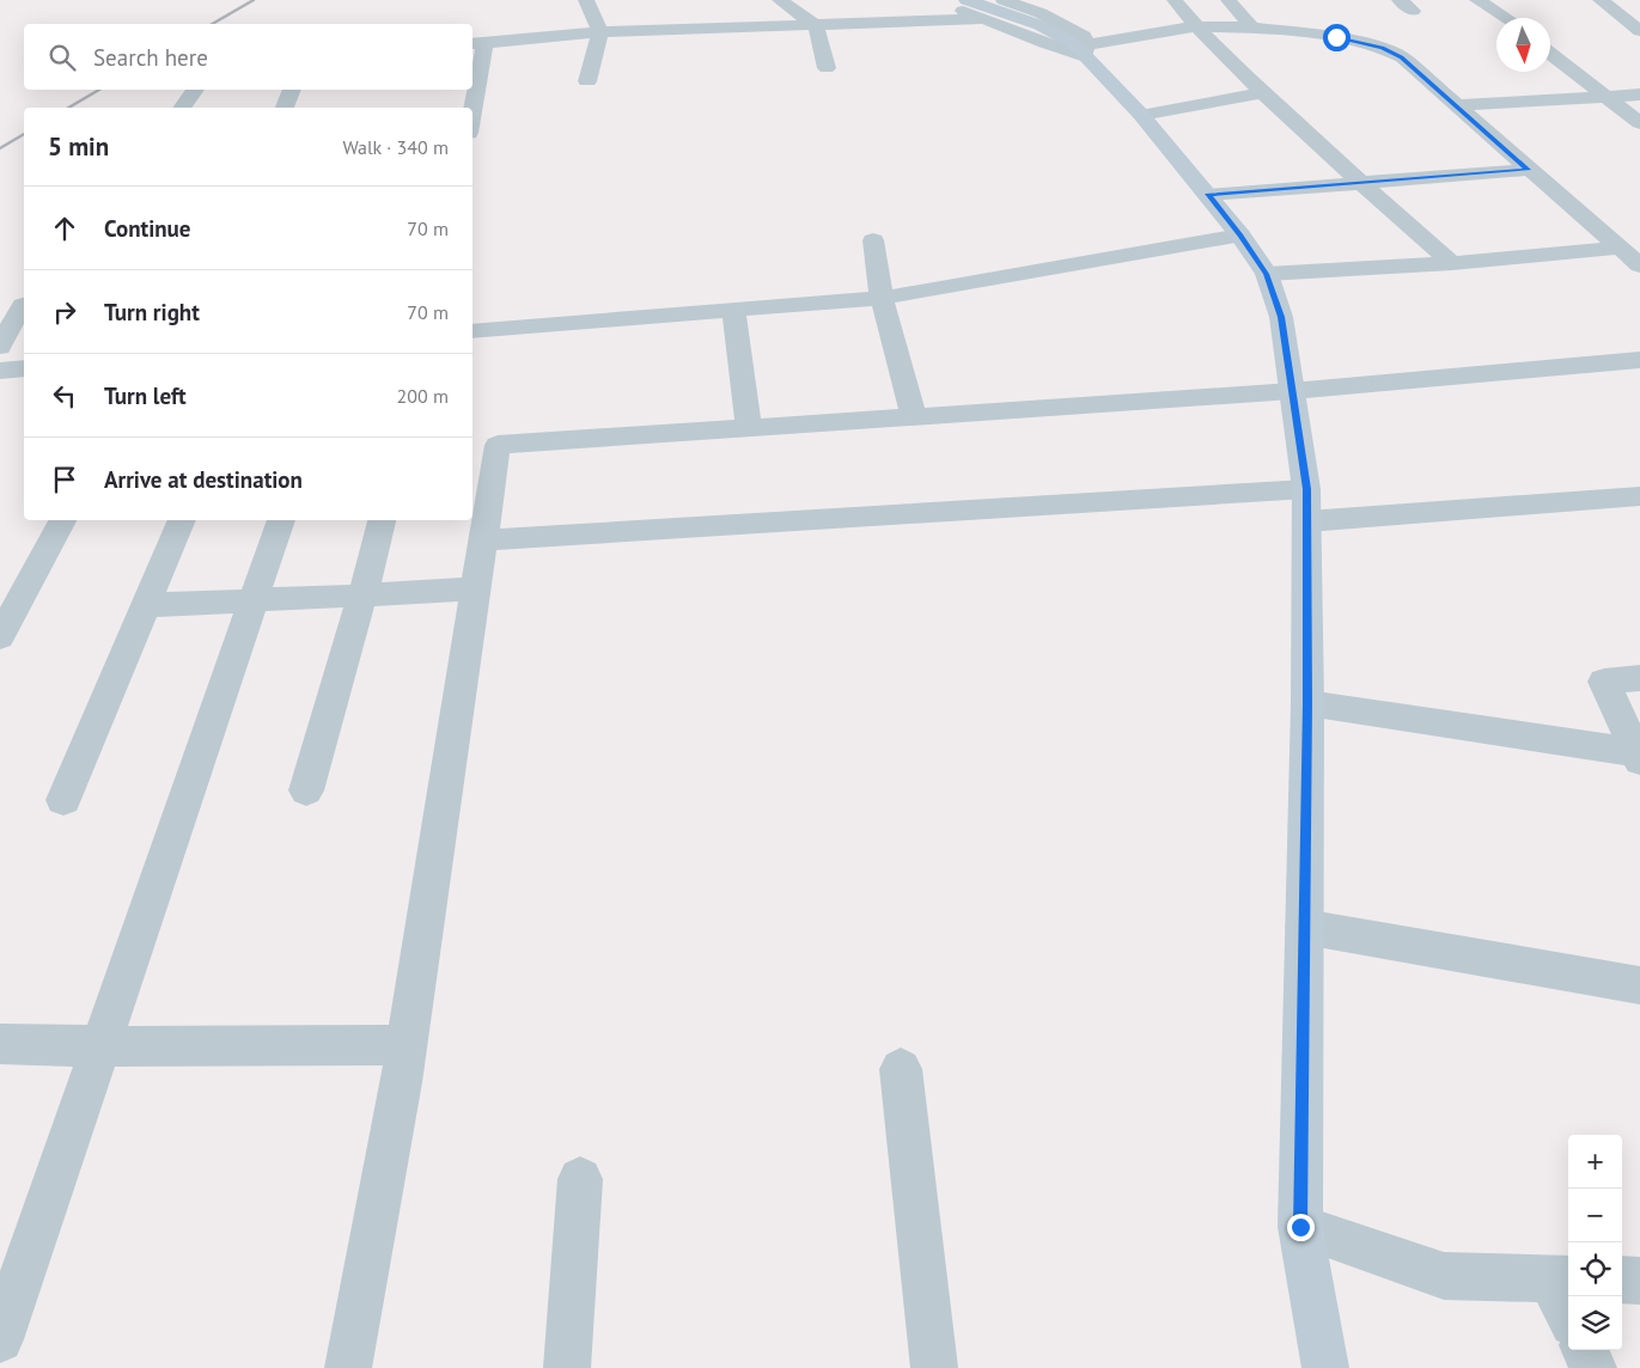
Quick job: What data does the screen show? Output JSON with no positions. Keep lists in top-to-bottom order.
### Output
{
  "north": "bottom",
  "page": {
    "search": "Search here",
    "heading": ["5 min", "Walk · 340 m"],
    "list": [
      ["Continue", "70 m"],
      ["Turn right", "70 m"],
      ["Turn left", "200 m"],
      "Arrive at destination"
    ],
    "map_buttons": ["+", "−"]
  }
}
